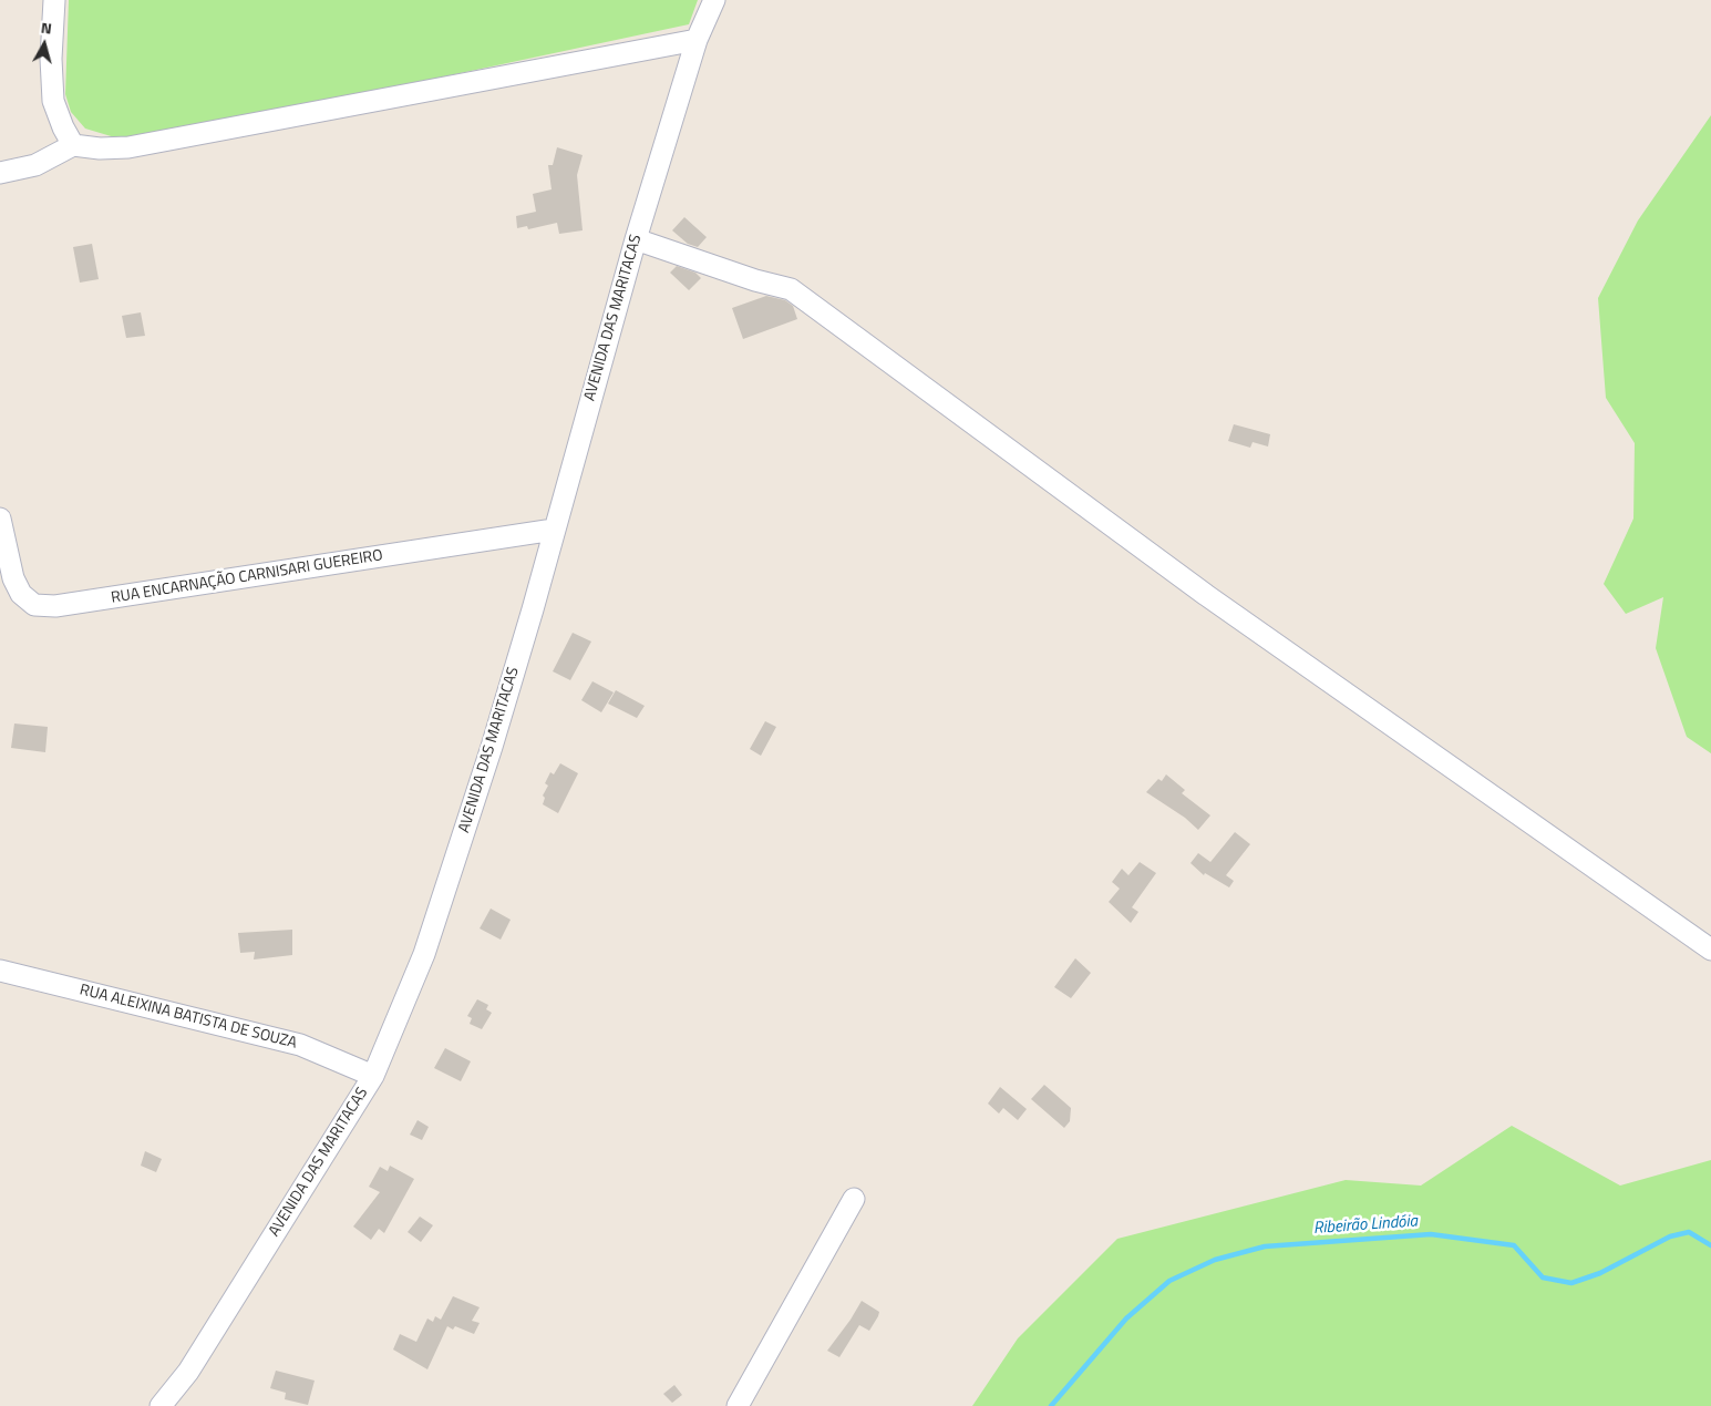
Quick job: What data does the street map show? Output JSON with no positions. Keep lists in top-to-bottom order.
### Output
{
  "streets": {
    "street": ["AVENIDA DAS MARITACAS", "RUA ENCARNAÇÃO CARNISARI GUEREIRO", "RUA ALEIXINA BATISTA DE SOUZA"]
  },
  "crossings": [
    ["AVENIDA DAS MARITACAS", "RUA ENCARNAÇÃO CARNISARI GUEREIRO"],
    ["AVENIDA DAS MARITACAS", "RUA ALEIXINA BATISTA DE SOUZA"]
  ],
  "water": ["Ribeirão Lindóia"],
  "north": "top"
}
